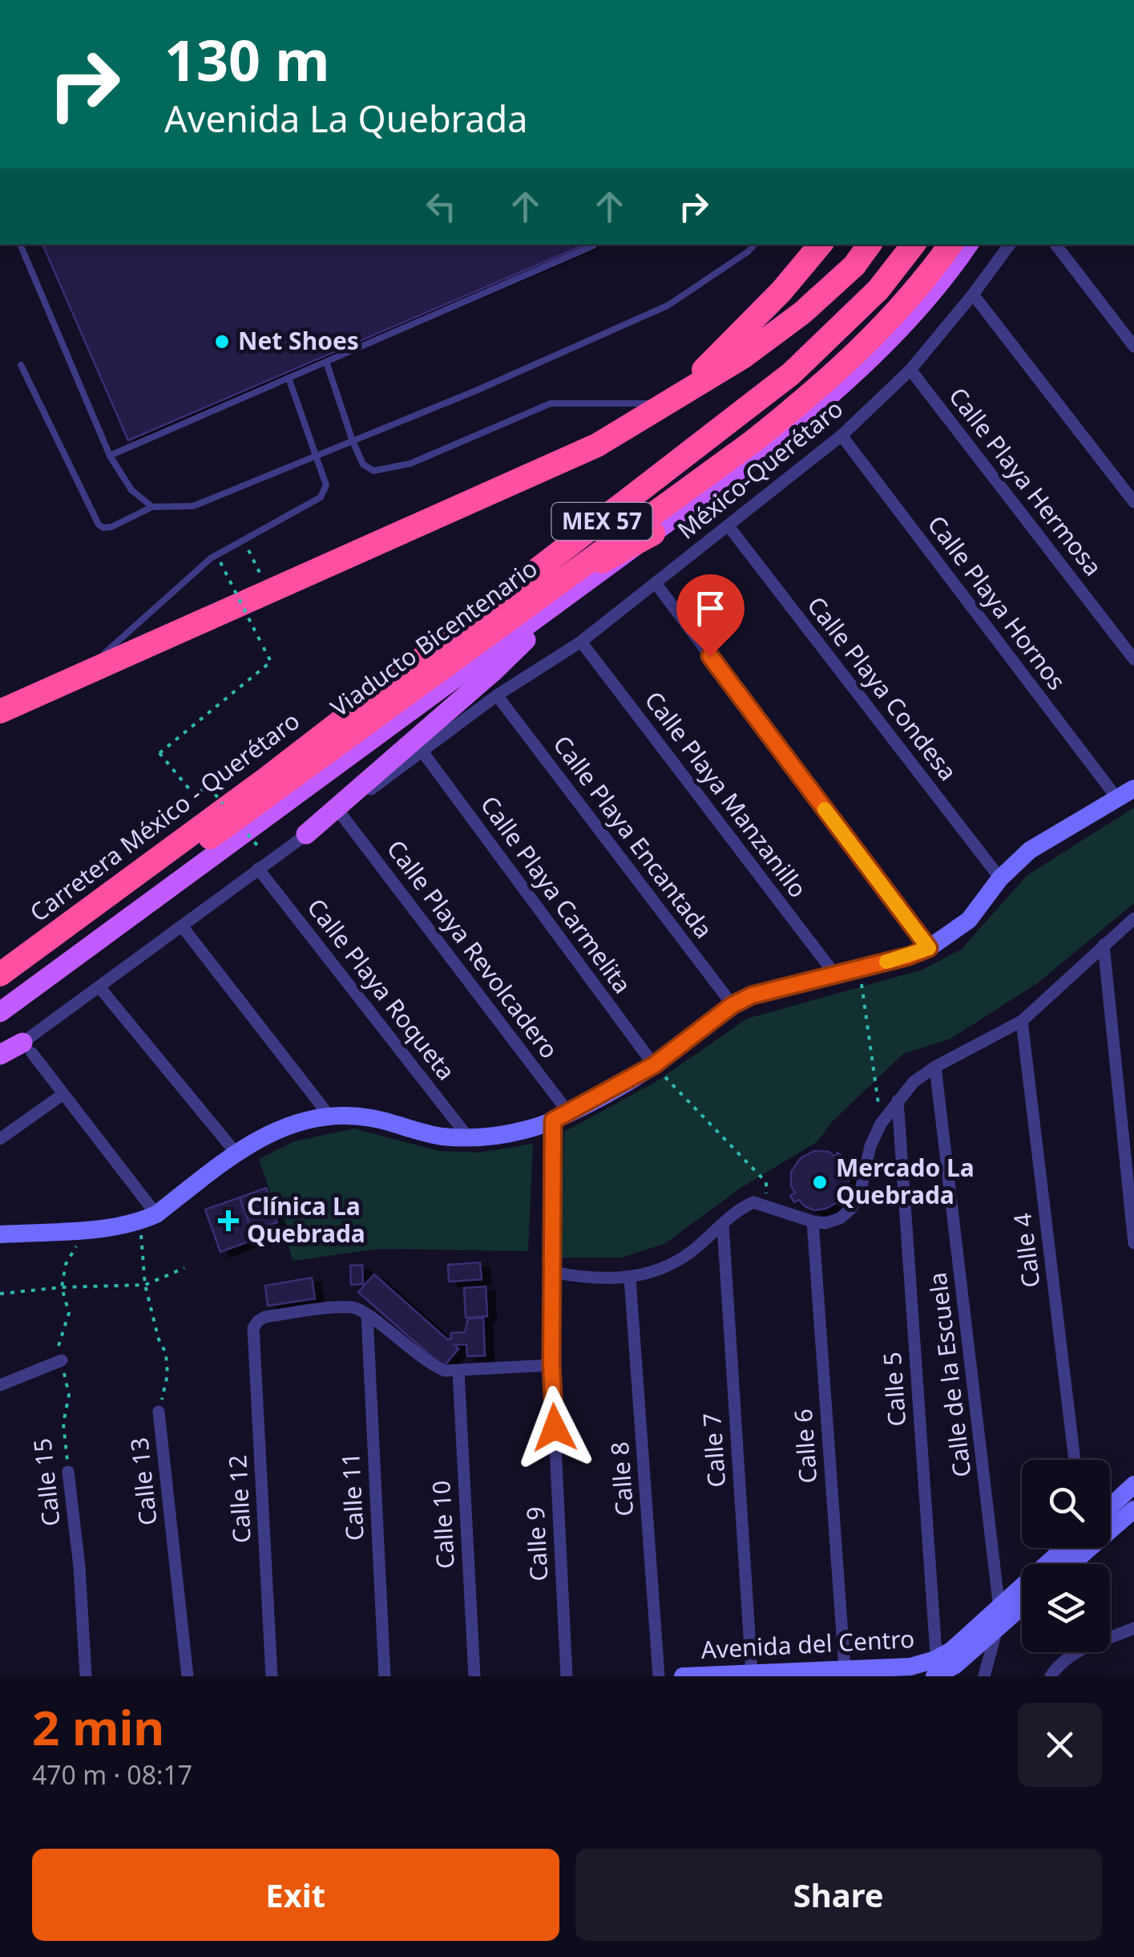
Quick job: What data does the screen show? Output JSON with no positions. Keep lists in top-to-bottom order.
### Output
{
  "streets": {
    "highway": ["MEX 57", "Viaducto Bicentenario", "Carretera México - Querétaro"],
    "street": [
      "México-Querétaro",
      "Calle Playa Hermosa",
      "Calle Playa Hornos",
      "Calle Playa Condesa",
      "Calle Playa Manzanillo",
      "Calle Playa Encantada",
      "Calle Playa Carmelita",
      "Calle Playa Revolcadero",
      "Calle Playa Roqueta",
      "Calle 4",
      "Calle de la Escuela",
      "Calle 5",
      "Calle 6",
      "Calle 7",
      "Calle 8",
      "Calle 13",
      "Calle 15",
      "Calle 11",
      "Calle 12",
      "Calle 10",
      "Calle 9",
      "Avenida del Centro"
    ]
  },
  "crossings": [
    ["México-Querétaro", "Calle Playa Hermosa"],
    ["México-Querétaro", "Calle Playa Hornos"],
    ["México-Querétaro", "Calle Playa Condesa"],
    ["México-Querétaro", "Calle Playa Manzanillo"],
    ["México-Querétaro", "Calle Playa Encantada"],
    ["México-Querétaro", "Calle Playa Carmelita"],
    ["México-Querétaro", "Calle Playa Revolcadero"],
    ["México-Querétaro", "Calle Playa Roqueta"],
    ["Calle Playa Revolcadero", "Calle 9"],
    ["Calle de la Escuela", "Avenida del Centro"],
    ["Calle 5", "Avenida del Centro"],
    ["Calle 6", "Avenida del Centro"],
    ["Calle 7", "Avenida del Centro"],
    ["Calle 11", "Calle 12"]
  ],
  "places": {
    "other": ["Net Shoes", "Mercado La Quebrada"],
    "health": ["Clínica La Quebrada"]
  },
  "page": {
    "turn": ["130 m", "Avenida La Quebrada"],
    "heading": ["2 min", "470 m · 08:17"],
    "buttons": ["Exit", "Share"]
  }
}
